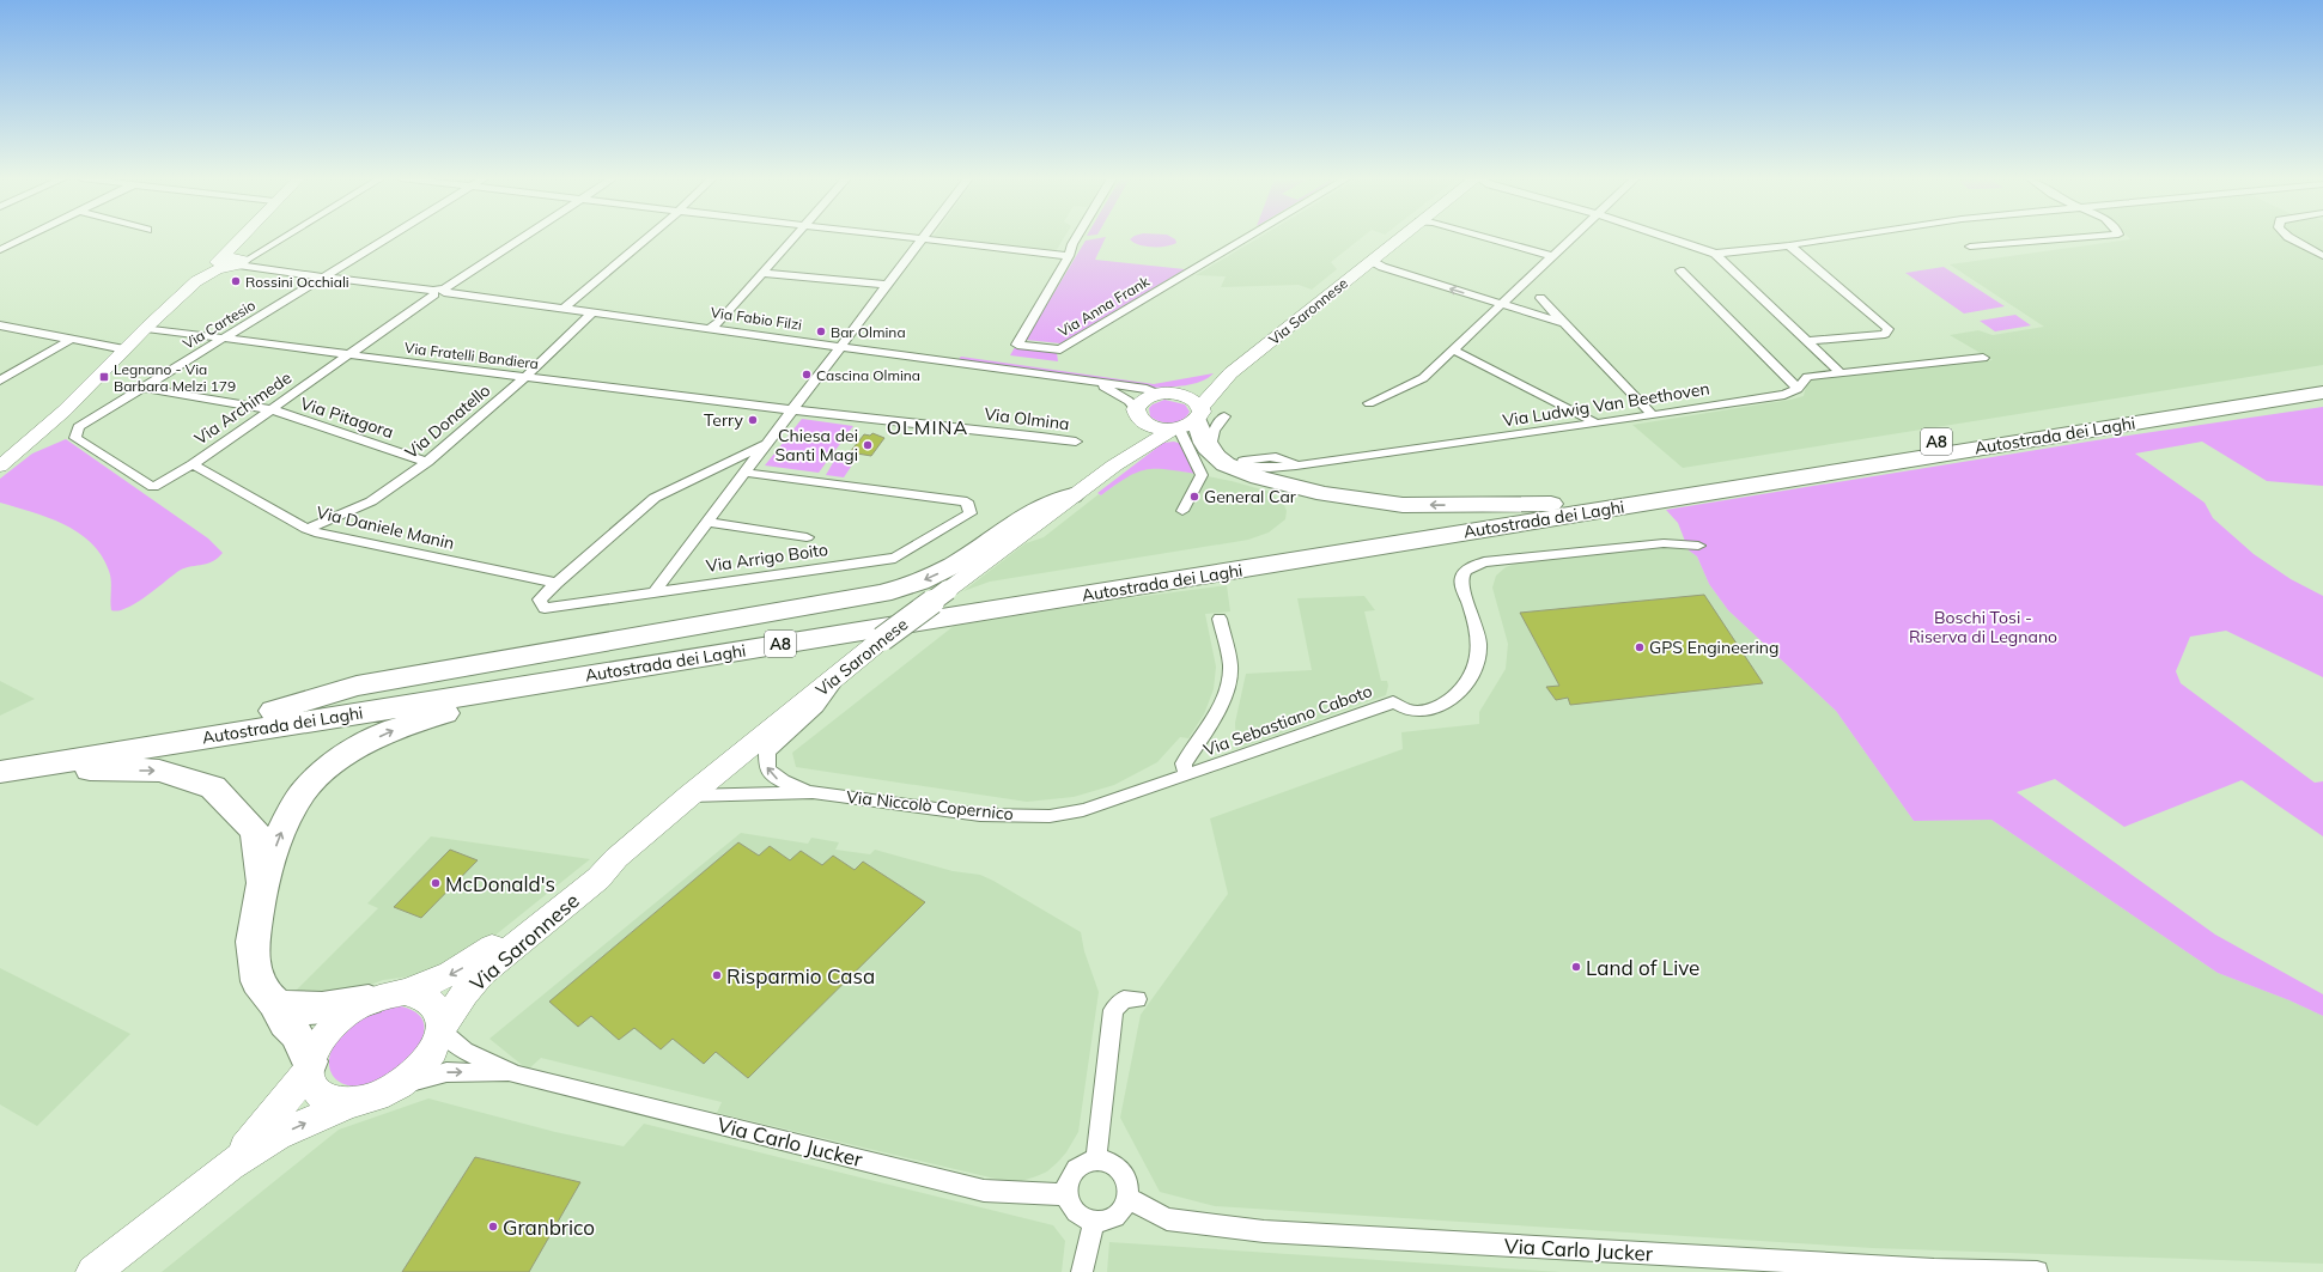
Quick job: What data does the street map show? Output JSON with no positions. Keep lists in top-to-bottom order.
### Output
{
  "streets": {
    "highway": ["Autostrada dei Laghi", "A8"],
    "main road": ["Via Saronnese"],
    "street": [
      "Via Anna Frank",
      "Via Fabio Filzi",
      "Via Cartesio",
      "Via Fratelli Bandiera",
      "Via Ludwig Van Beethoven",
      "Via Archimede",
      "Via Pitagora",
      "Via Olmina",
      "Via Donatello",
      "Via Daniele Manin",
      "Via Arrigo Boito",
      "Via Sebastiano Caboto",
      "Via Niccolò Copernico",
      "Via Carlo Jucker"
    ]
  },
  "crossings": [
    ["Via Saronnese", "Via Fabio Filzi"],
    ["Via Saronnese", "Via Niccolò Copernico"],
    ["Via Saronnese", "Via Carlo Jucker"],
    ["Via Fabio Filzi", "Via Cartesio"],
    ["Via Fabio Filzi", "Via Archimede"],
    ["Via Fabio Filzi", "Via Donatello"],
    ["Via Cartesio", "Via Fratelli Bandiera"],
    ["Via Cartesio", "Via Archimede"],
    ["Via Cartesio", "Via Pitagora"],
    ["Via Fratelli Bandiera", "Via Archimede"],
    ["Via Fratelli Bandiera", "Via Olmina"],
    ["Via Fratelli Bandiera", "Via Donatello"],
    ["Via Archimede", "Via Pitagora"],
    ["Via Archimede", "Via Daniele Manin"],
    ["Via Pitagora", "Via Donatello"],
    ["Via Donatello", "Via Daniele Manin"],
    ["Via Daniele Manin", "Via Arrigo Boito"],
    ["Via Sebastiano Caboto", "Via Niccolò Copernico"]
  ],
  "districts": ["OLMINA"],
  "parks": ["Boschi Tosi - Riserva di Legnano"],
  "places": {
    "other": [
      "Rossini Occhiali",
      "Bar Olmina",
      "Cascina Olmina",
      "Terry",
      "Chiesa dei Santi Magi",
      "General Car",
      "GPS Engineering",
      "McDonald's",
      "Land of Live",
      "Risparmio Casa",
      "Granbrico"
    ],
    "transit": ["Legnano - Via Barbara Melzi 179"]
  }
}
